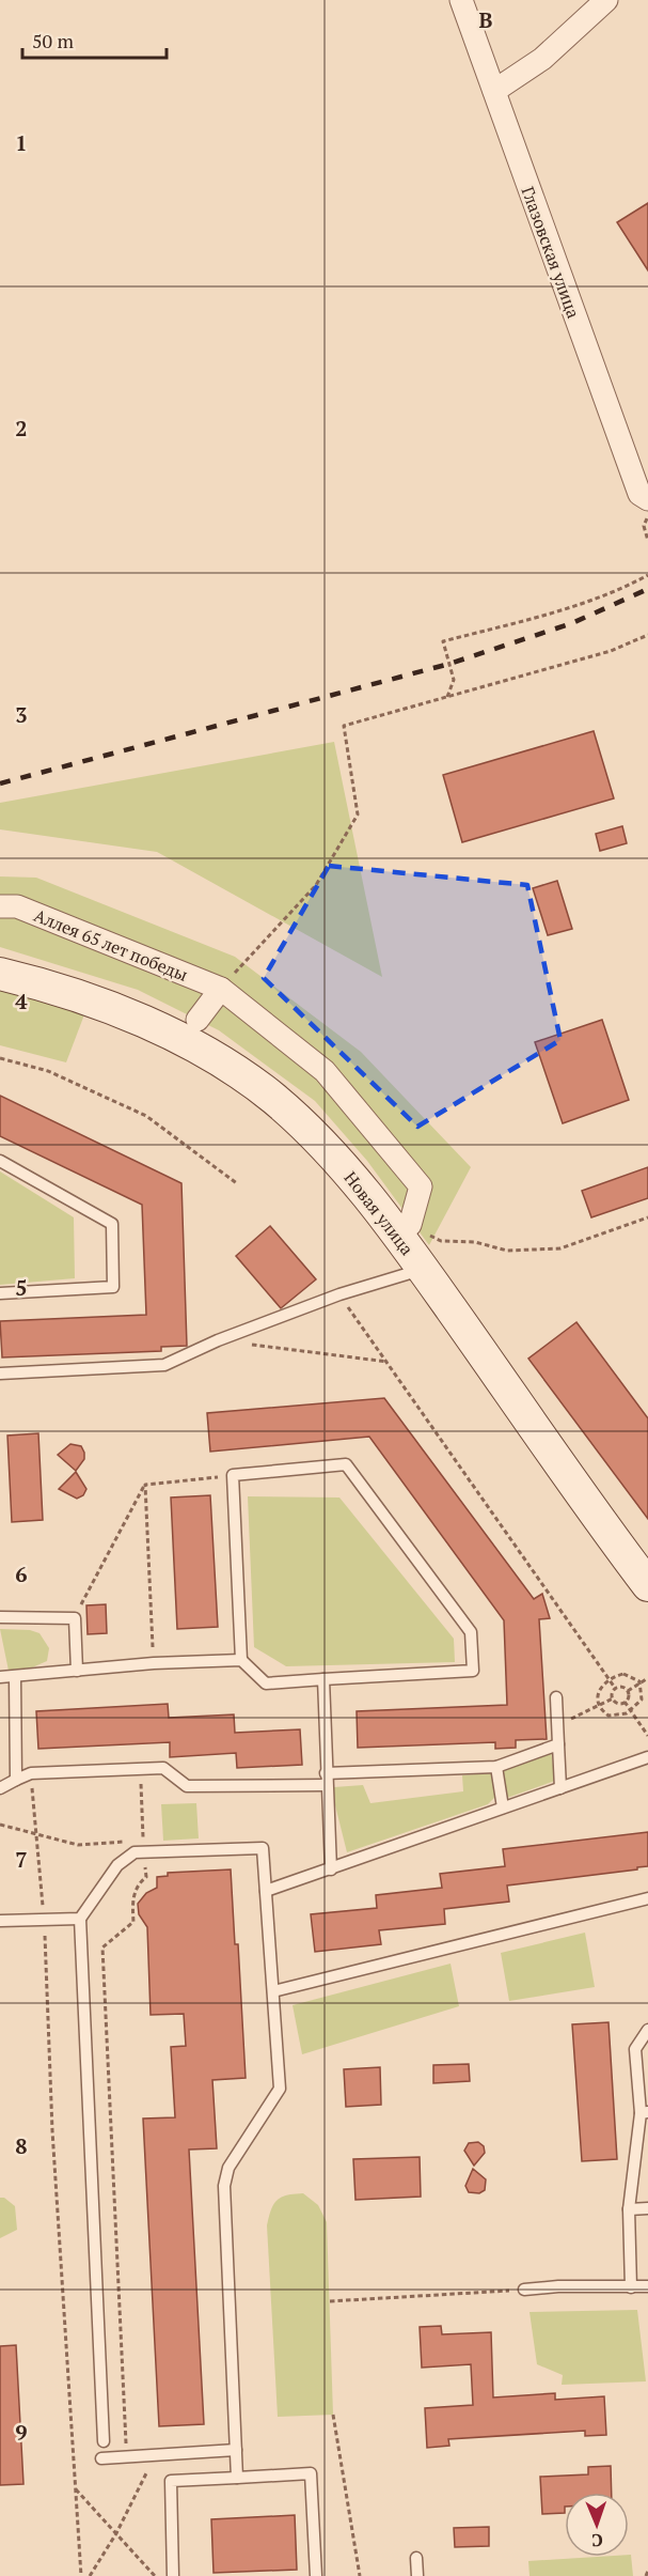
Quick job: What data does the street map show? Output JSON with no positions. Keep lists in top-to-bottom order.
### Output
{
  "streets": {
    "street": ["Глазовская улица", "Аллея 65 лет победы", "Новая улица"]
  },
  "scale_bar": "50 m",
  "north": "bottom",
  "grid": {
    "columns": ["B"],
    "rows": [
      "1",
      "2",
      "3",
      "4",
      "5",
      "6",
      "7",
      "8",
      "9"
    ]
  }
}
